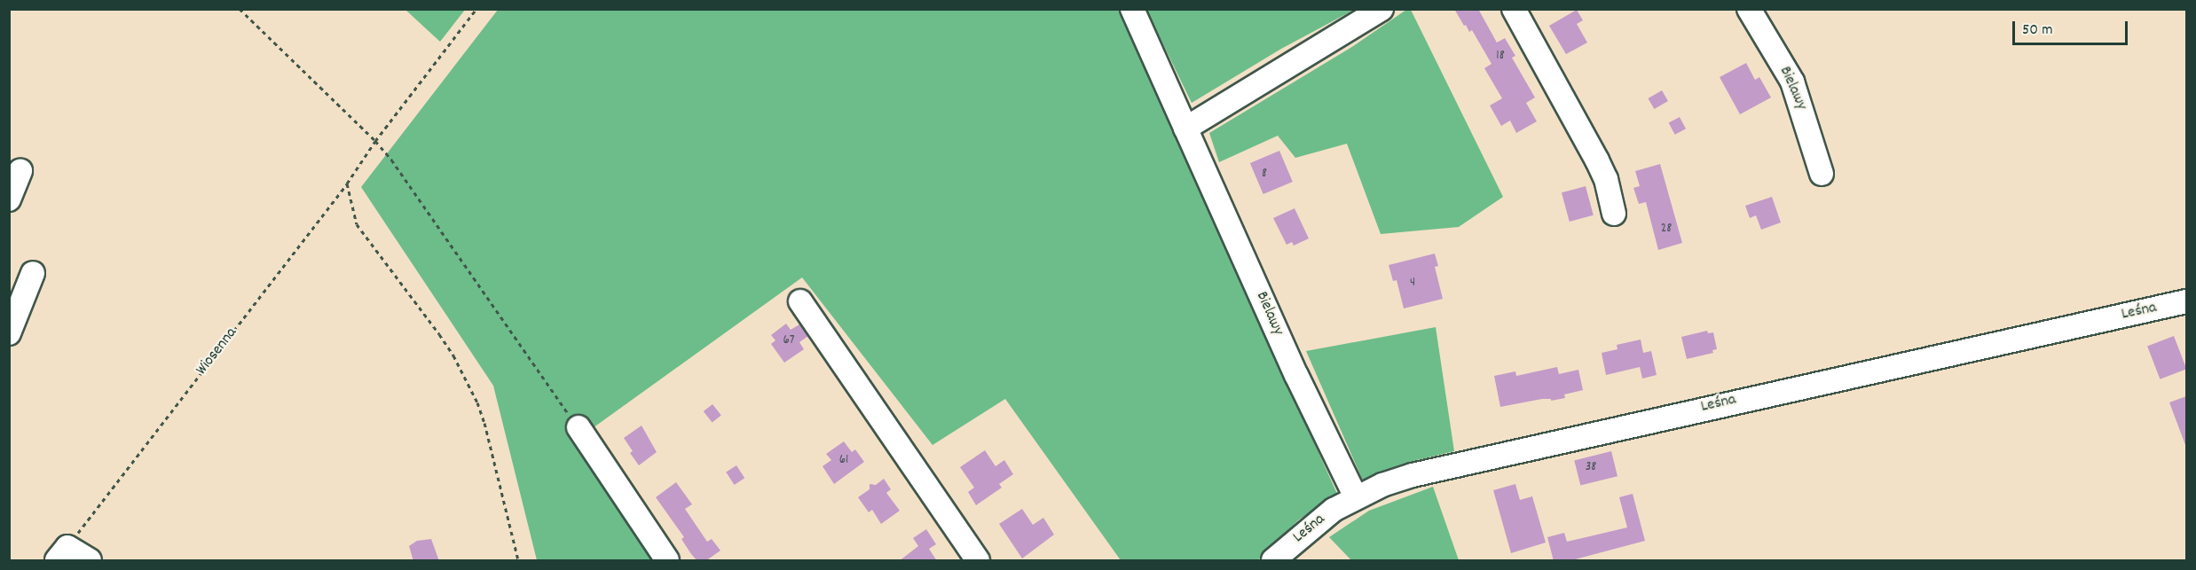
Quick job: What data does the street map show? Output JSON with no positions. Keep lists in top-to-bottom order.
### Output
{
  "streets": {
    "street": ["Bielawy", "Leśna"],
    "path": ["Wiosenna"]
  },
  "crossings": [
    ["Bielawy", "Leśna"]
  ],
  "house_numbers": [
    "18",
    "8",
    "28",
    "4",
    "67",
    "61",
    "38"
  ],
  "scale_bar": "50 m"
}
